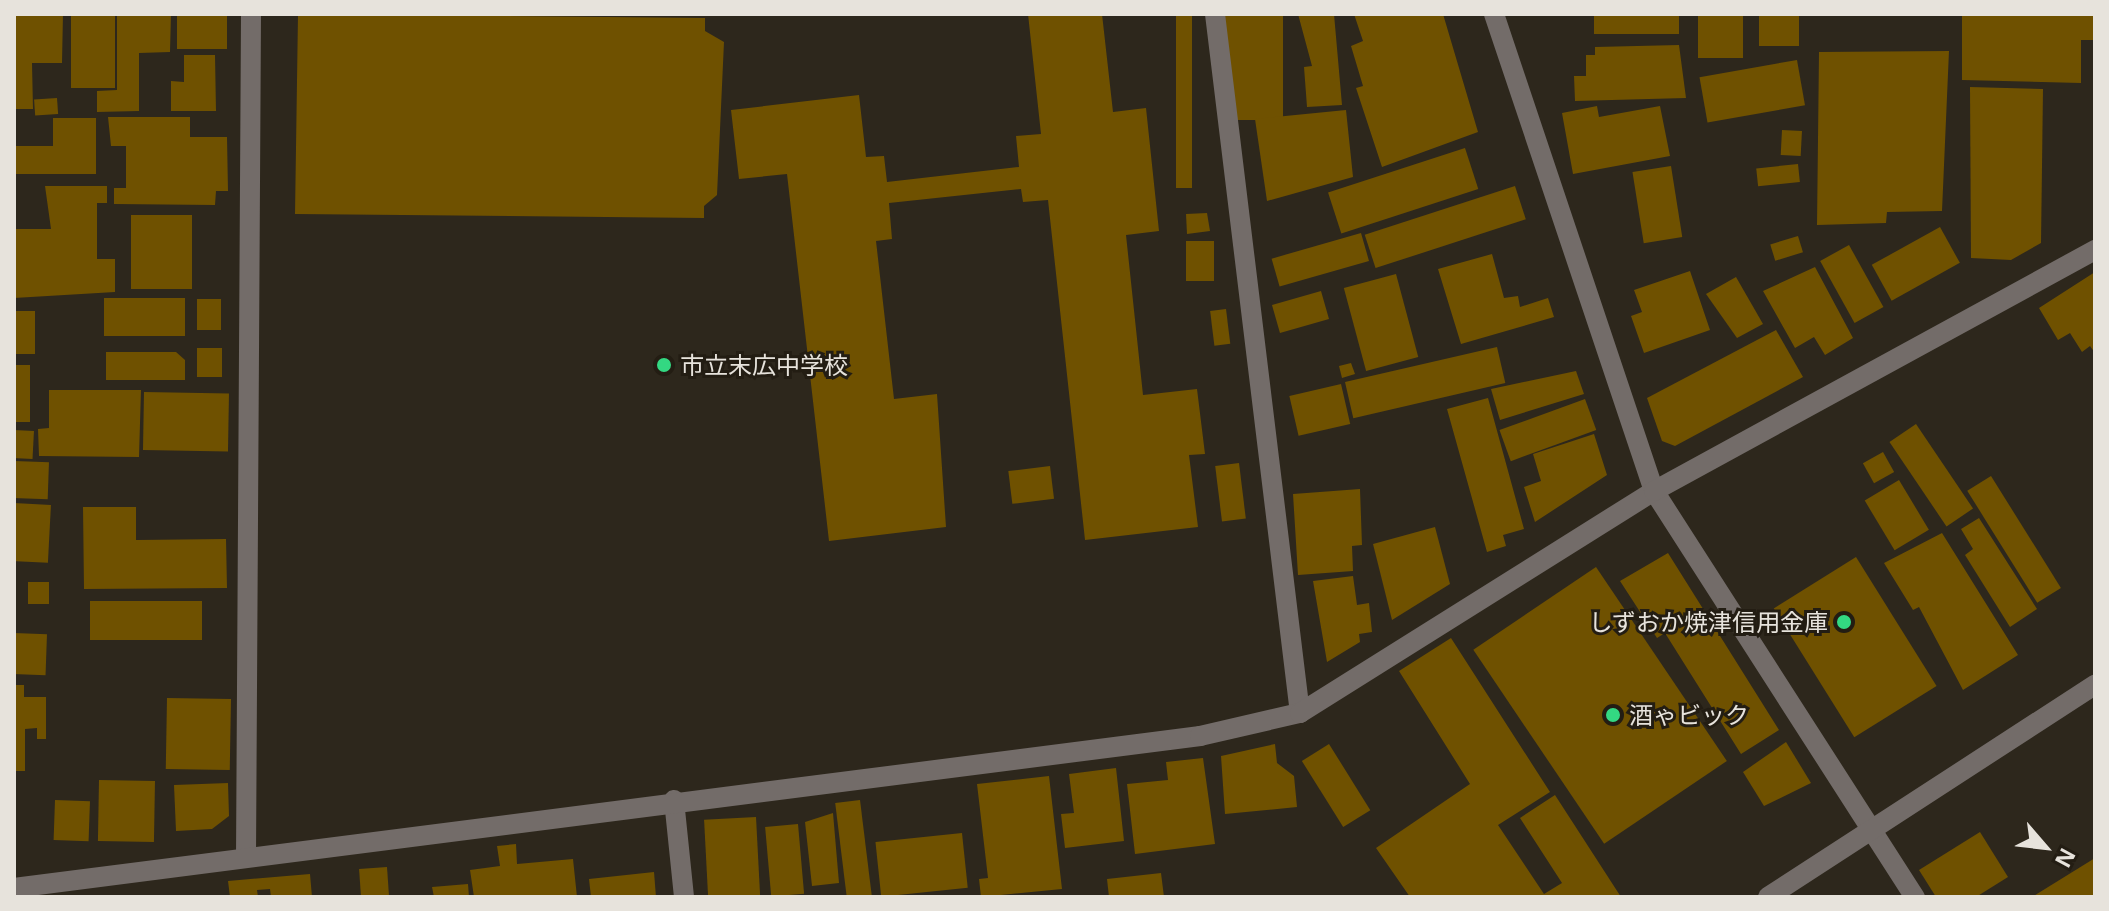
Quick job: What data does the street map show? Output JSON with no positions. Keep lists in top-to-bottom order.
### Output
{
  "places": ["市立末広中学校", "しずおか焼津信用金庫", "酒ゃビック"],
  "north": "bottom right"
}
